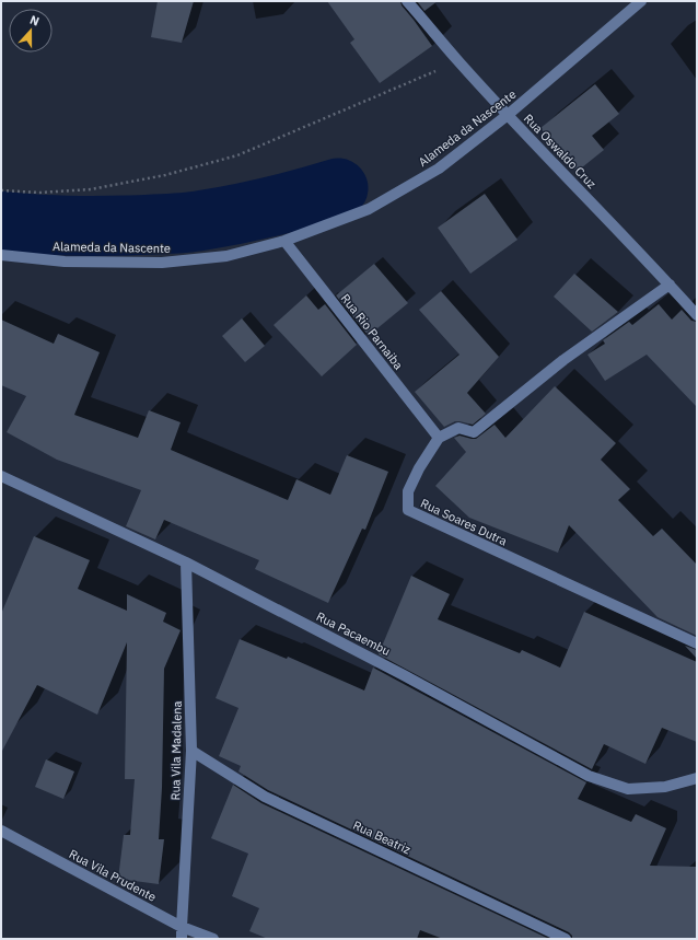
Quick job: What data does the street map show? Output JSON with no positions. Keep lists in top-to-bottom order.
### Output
{
  "streets": {
    "street": [
      "Alameda da Nascente",
      "Rua Oswaldo Cruz",
      "Rua Rio Parnaiba",
      "Rua Soares Dutra",
      "Rua Pacaembu",
      "Rua Vila Madalena",
      "Rua Beatriz",
      "Rua Vila Prudente"
    ]
  },
  "crossings": [
    ["Alameda da Nascente", "Rua Oswaldo Cruz"],
    ["Alameda da Nascente", "Rua Rio Parnaiba"],
    ["Rua Rio Parnaiba", "Rua Soares Dutra"],
    ["Rua Pacaembu", "Rua Vila Madalena"],
    ["Rua Vila Madalena", "Rua Beatriz"],
    ["Rua Vila Madalena", "Rua Vila Prudente"]
  ],
  "north": "top"
}
